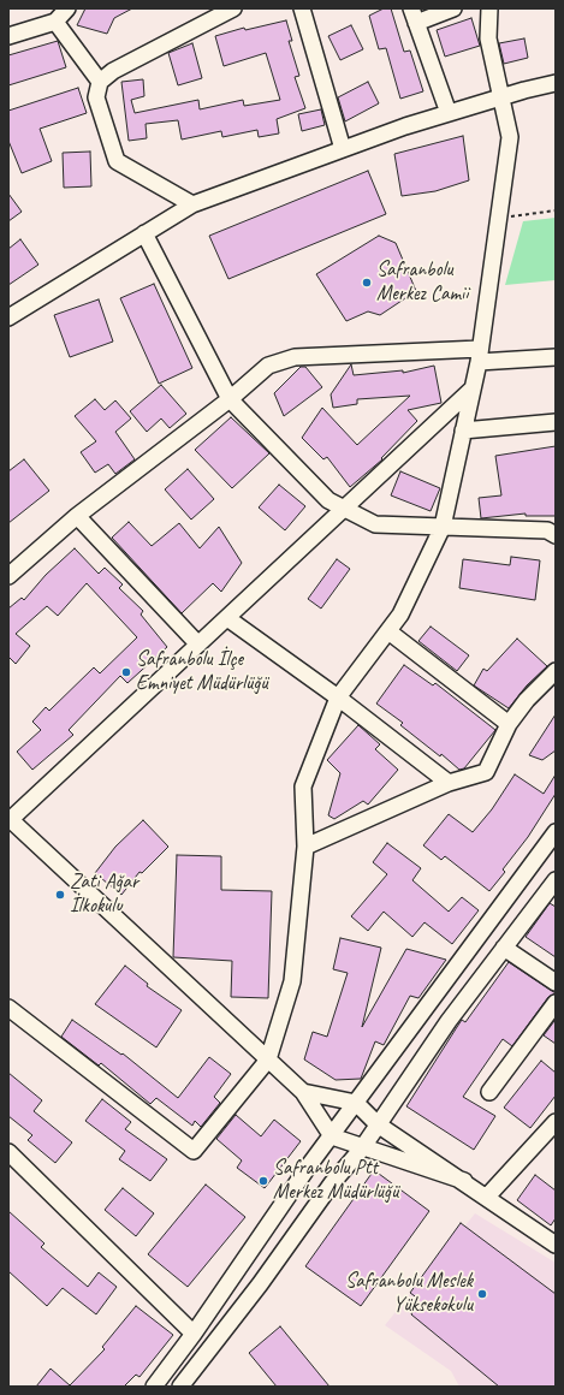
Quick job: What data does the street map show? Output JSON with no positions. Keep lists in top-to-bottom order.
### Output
{
  "places": [
    "Safranbolu Merkez Camii",
    "Safranbolu İlçe Emniyet Müdürlüğü",
    "Zati Ağar İlkokulu",
    "Safranbolu Ptt Merkez Müdürlüğü",
    "Safranbolu Meslek Yüksekokulu"
  ]
}
